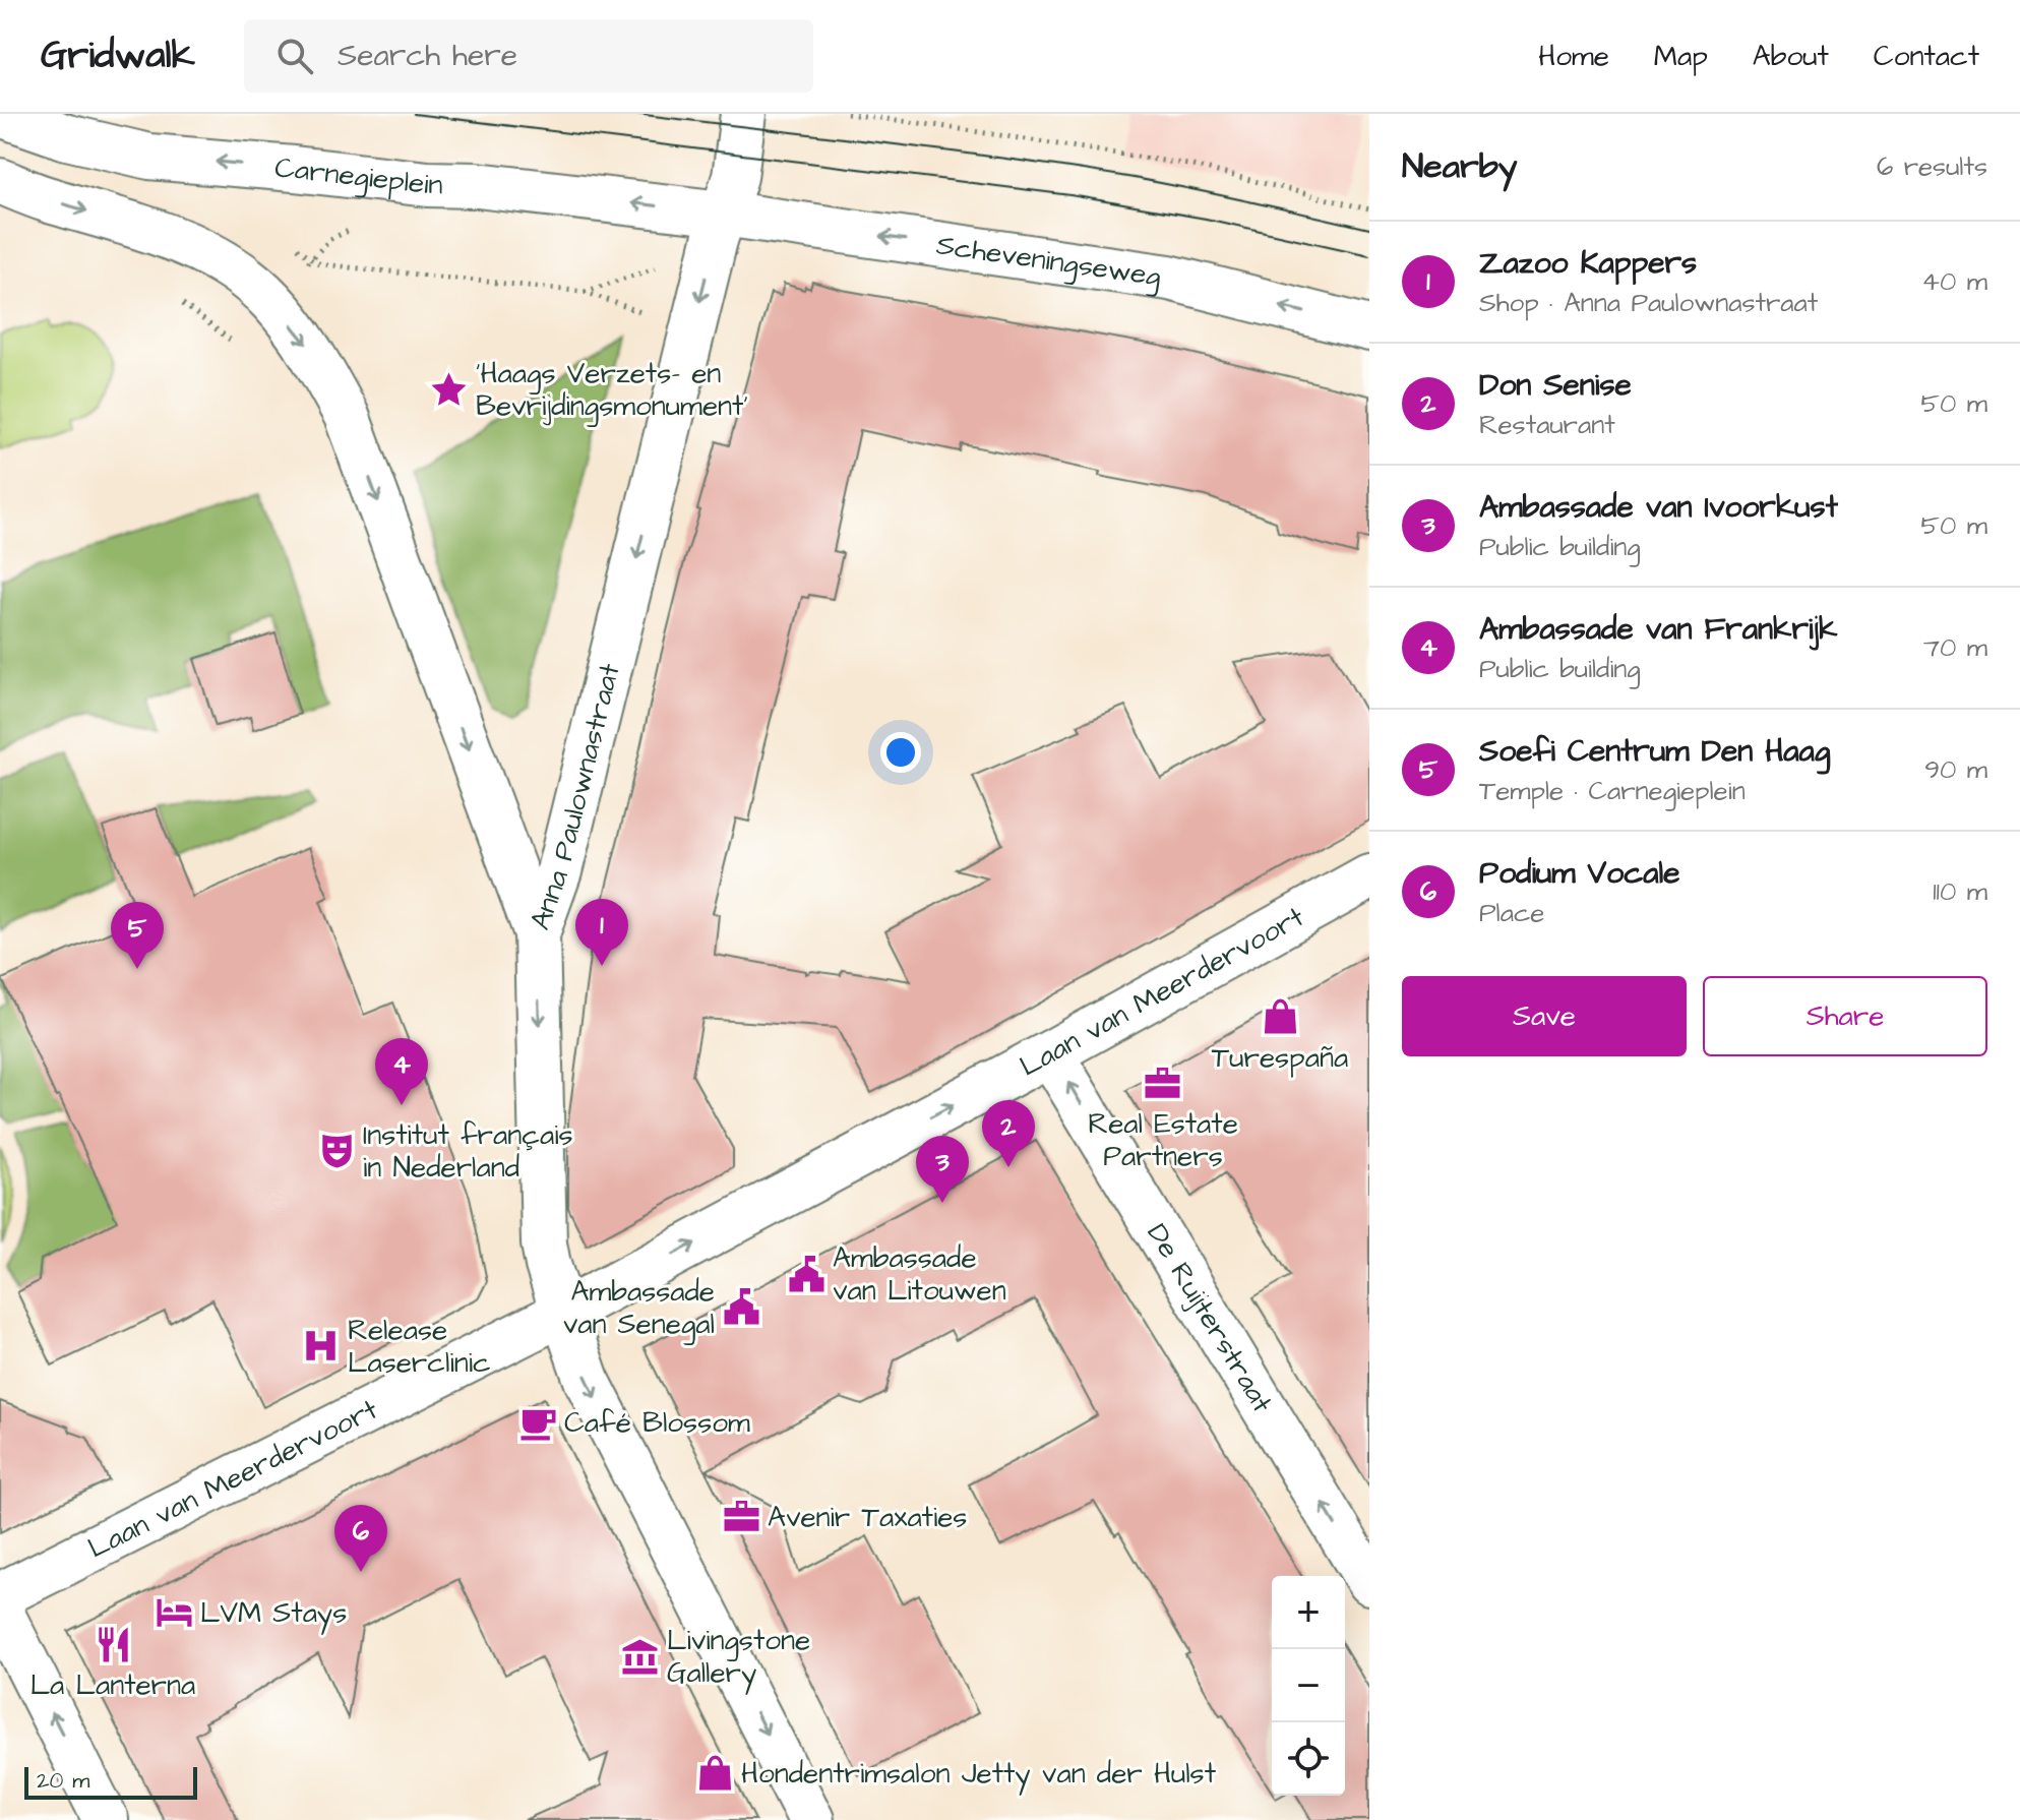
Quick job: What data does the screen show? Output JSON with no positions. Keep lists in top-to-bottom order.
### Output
{
  "streets": {
    "street": [
      "Carnegieplein",
      "Scheveningseweg",
      "Anna Paulownastraat",
      "Laan van Meerdervoort",
      "De Ruijterstraat"
    ]
  },
  "crossings": [
    ["Carnegieplein", "Scheveningseweg"],
    ["Carnegieplein", "Anna Paulownastraat"],
    ["Scheveningseweg", "Anna Paulownastraat"],
    ["Anna Paulownastraat", "Laan van Meerdervoort"],
    ["Laan van Meerdervoort", "De Ruijterstraat"]
  ],
  "one_way": [
    "Carnegieplein",
    "Scheveningseweg",
    "Anna Paulownastraat",
    "Laan van Meerdervoort",
    "De Ruijterstraat"
  ],
  "places": {
    "place": ["'Haags Verzets- en Bevrijdingsmonument'"],
    "shop": ["Turespaña", "Hondentrimsalon Jetty van der Hulst"],
    "office": ["Real Estate Partners", "Avenir Taxaties"],
    "theatre": ["Institut français in Nederland"],
    "public building": ["Ambassade van Litouwen", "Ambassade van Senegal"],
    "hospital": ["Release Laserclinic"],
    "cafe": ["Café Blossom"],
    "hotel": ["LVM Stays"],
    "restaurant": ["La Lanterna"],
    "museum": ["Livingstone Gallery"]
  },
  "scale_bar": "20 m",
  "page": {
    "header": "Gridwalk",
    "search": "Search here",
    "nav": [
      "Home",
      "Map",
      "About",
      "Contact"
    ],
    "heading": ["Nearby", "6 results"],
    "list": [
      {
        "mark": "1",
        "name": "Zazoo Kappers",
        "note": "Shop · Anna Paulownastraat",
        "value": "40 m"
      },
      {
        "mark": "2",
        "name": "Don Senise",
        "note": "Restaurant",
        "value": "50 m"
      },
      {
        "mark": "3",
        "name": "Ambassade van Ivoorkust",
        "note": "Public building",
        "value": "50 m"
      },
      {
        "mark": "4",
        "name": "Ambassade van Frankrijk",
        "note": "Public building",
        "value": "70 m"
      },
      {
        "mark": "5",
        "name": "Soefi Centrum Den Haag",
        "note": "Temple · Carnegieplein",
        "value": "90 m"
      },
      {
        "mark": "6",
        "name": "Podium Vocale",
        "note": "Place",
        "value": "110 m"
      }
    ],
    "pins": [
      "1",
      "5",
      "4",
      "2",
      "3",
      "6"
    ],
    "buttons": ["Save", "Share"],
    "map_buttons": ["+", "−"],
    "scale": "20 m"
  }
}
